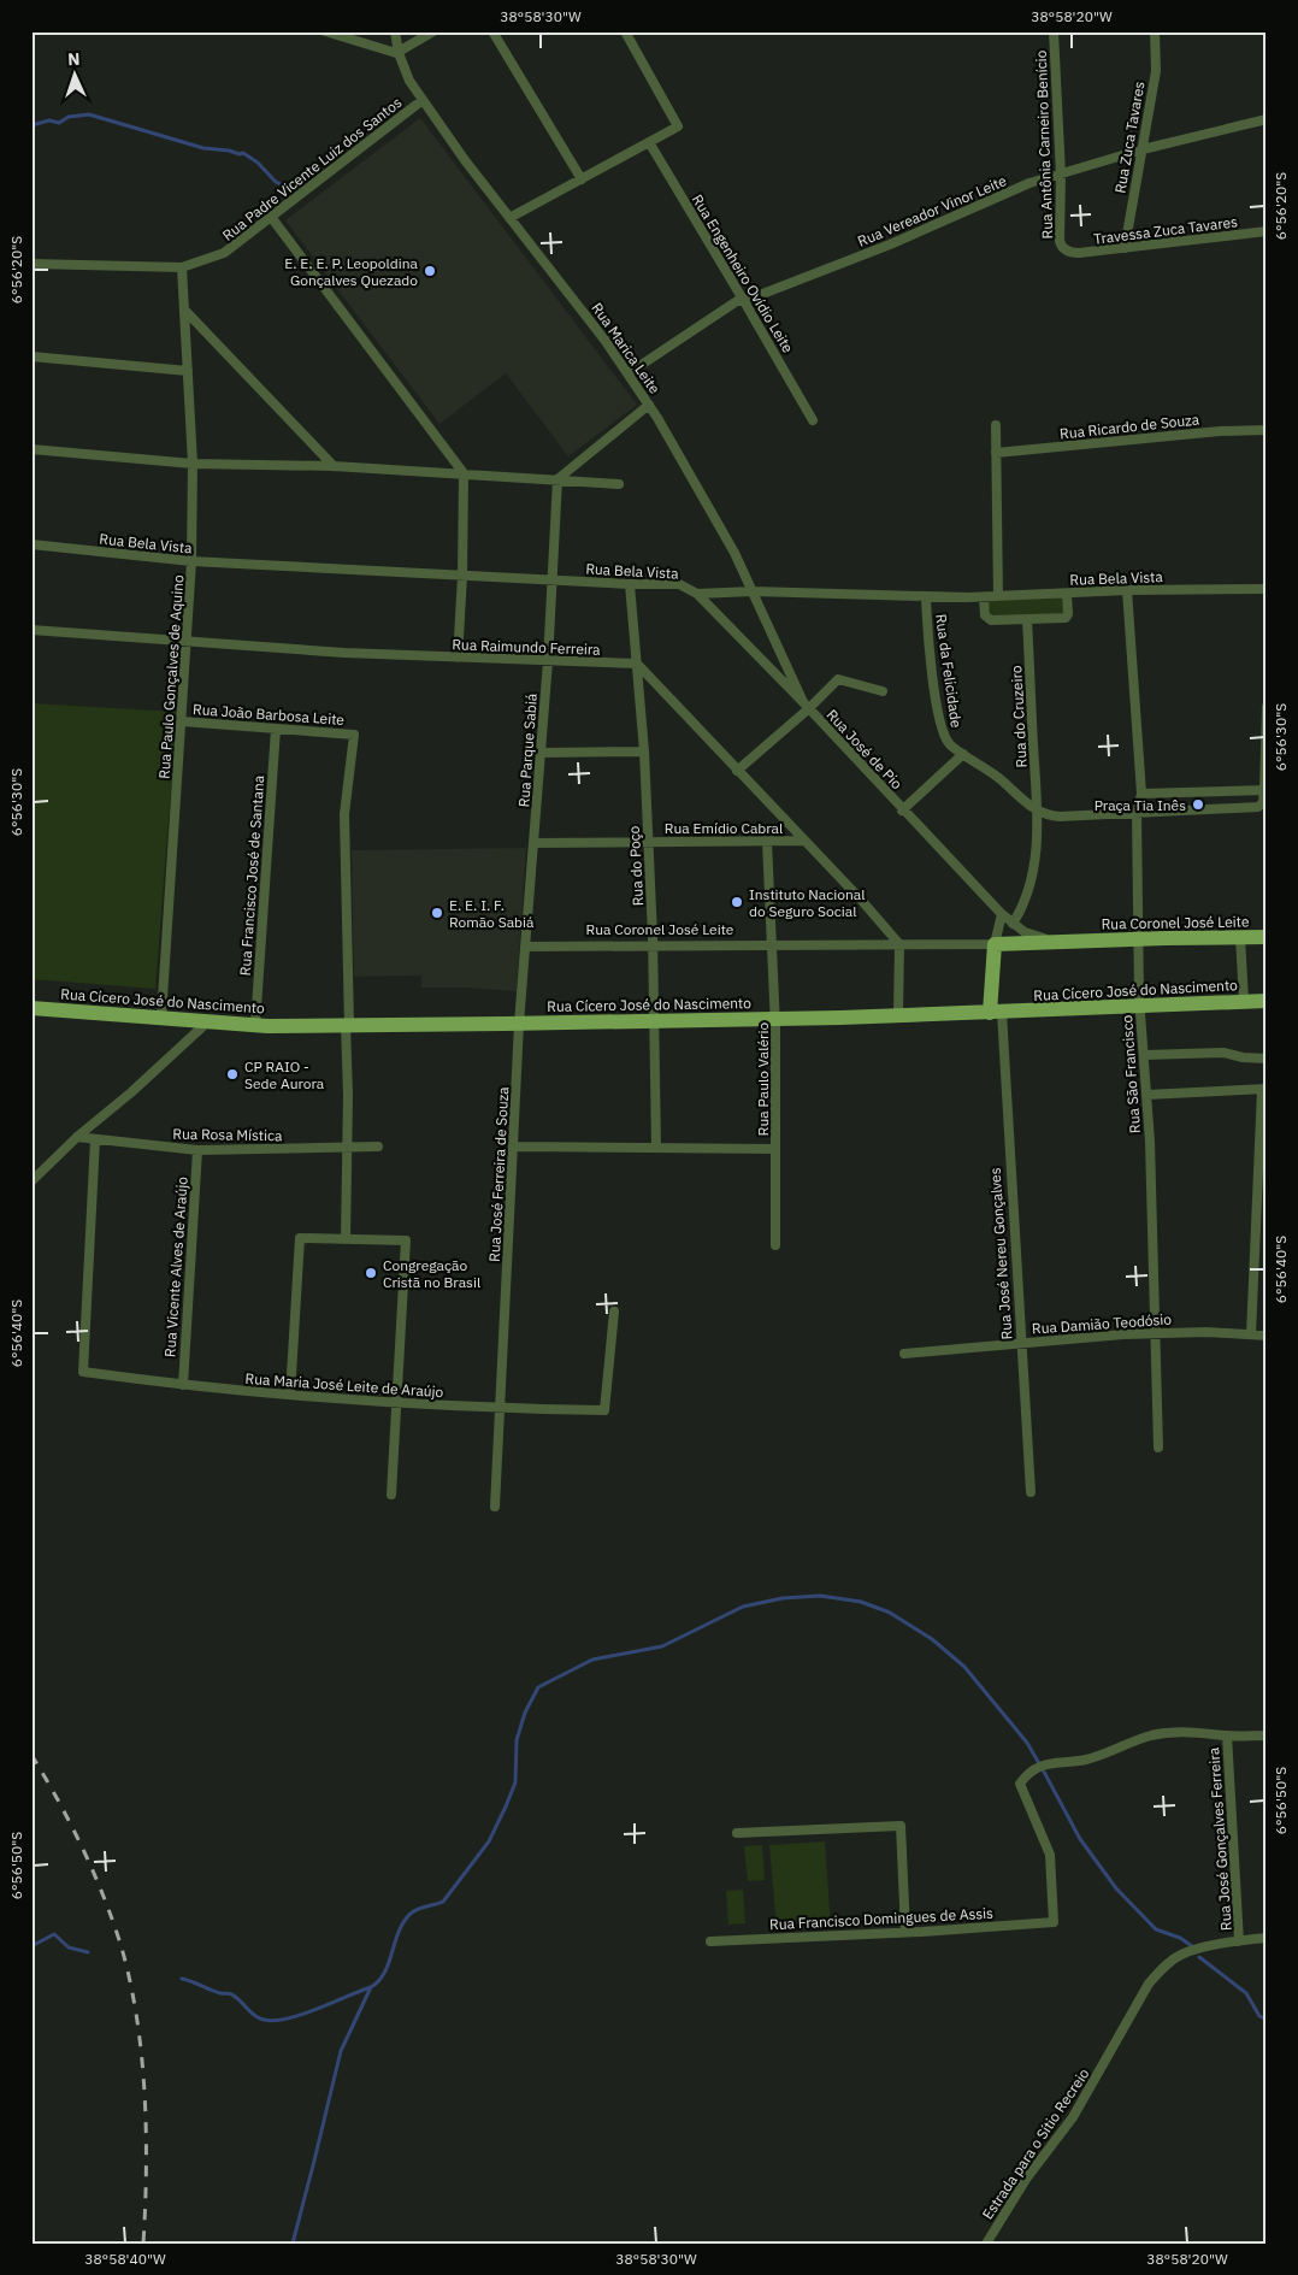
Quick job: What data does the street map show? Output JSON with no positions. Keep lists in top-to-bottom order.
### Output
{
  "streets": {
    "main road": ["Rua Coronel José Leite", "Rua Cícero José do Nascimento", "Rua José Nereu Gonçalves"],
    "street": [
      "Rua Zuca Tavares",
      "Rua Antônia Carneiro Benício",
      "Rua Padre Vicente Luiz dos Santos",
      "Rua Vereador Vinor Leite",
      "Travessa Zuca Tavares",
      "Rua Engenheiro Ovídio Leite",
      "Rua Marica Leite",
      "Rua Ricardo de Souza",
      "Rua Bela Vista",
      "Rua Raimundo Ferreira",
      "Rua da Felicidade",
      "Rua Paulo Gonçalves de Aquino",
      "Rua João Barbosa Leite",
      "Rua do Cruzeiro",
      "Rua José de Pio",
      "Rua Parque Sabiá",
      "Rua Emídio Cabral",
      "Rua do Poço",
      "Rua Francisco José de Santana",
      "Rua São Francisco",
      "Rua Paulo Valério",
      "Rua Rosa Mística",
      "Rua José Ferreira de Souza",
      "Rua Vicente Alves de Araújo",
      "Rua Damião Teodósio",
      "Rua Maria José Leite de Araújo",
      "Rua José Gonçalves Ferreira",
      "Rua Francisco Domingues de Assis",
      "Estrada para o Sítio Recreio"
    ]
  },
  "crossings": [
    ["Rua Zuca Tavares", "Rua Vereador Vinor Leite"],
    ["Rua Zuca Tavares", "Travessa Zuca Tavares"],
    ["Rua Antônia Carneiro Benício", "Rua Vereador Vinor Leite"],
    ["Rua Antônia Carneiro Benício", "Travessa Zuca Tavares"],
    ["Rua Padre Vicente Luiz dos Santos", "Rua Marica Leite"],
    ["Rua Padre Vicente Luiz dos Santos", "Rua Paulo Gonçalves de Aquino"],
    ["Rua Vereador Vinor Leite", "Rua Engenheiro Ovídio Leite"],
    ["Rua Vereador Vinor Leite", "Rua Marica Leite"],
    ["Rua Marica Leite", "Rua Bela Vista"],
    ["Rua Marica Leite", "Rua José de Pio"],
    ["Rua Bela Vista", "Rua da Felicidade"],
    ["Rua Bela Vista", "Rua Paulo Gonçalves de Aquino"],
    ["Rua Bela Vista", "Rua José de Pio"],
    ["Rua Bela Vista", "Rua Parque Sabiá"],
    ["Rua Bela Vista", "Rua do Poço"],
    ["Rua Bela Vista", "Rua São Francisco"],
    ["Rua Raimundo Ferreira", "Rua Paulo Gonçalves de Aquino"],
    ["Rua Raimundo Ferreira", "Rua Parque Sabiá"],
    ["Rua Raimundo Ferreira", "Rua do Poço"],
    ["Rua da Felicidade", "Rua do Cruzeiro"],
    ["Rua Paulo Gonçalves de Aquino", "Rua João Barbosa Leite"],
    ["Rua Paulo Gonçalves de Aquino", "Rua Cícero José do Nascimento"],
    ["Rua João Barbosa Leite", "Rua Francisco José de Santana"],
    ["Rua João Barbosa Leite", "Rua Cícero José do Nascimento"],
    ["Rua José de Pio", "Rua Coronel José Leite"],
    ["Rua José de Pio", "Rua José Nereu Gonçalves"],
    ["Rua Parque Sabiá", "Rua Emídio Cabral"],
    ["Rua Parque Sabiá", "Rua Coronel José Leite"],
    ["Rua Parque Sabiá", "Rua Cícero José do Nascimento"],
    ["Rua Parque Sabiá", "Rua José Ferreira de Souza"],
    ["Rua Emídio Cabral", "Rua do Poço"],
    ["Rua Emídio Cabral", "Rua Paulo Valério"],
    ["Rua do Poço", "Rua Coronel José Leite"],
    ["Rua do Poço", "Rua Cícero José do Nascimento"],
    ["Rua Francisco José de Santana", "Rua Cícero José do Nascimento"],
    ["Rua Coronel José Leite", "Rua São Francisco"],
    ["Rua Coronel José Leite", "Rua Paulo Valério"],
    ["Rua Coronel José Leite", "Rua José Nereu Gonçalves"],
    ["Rua Cícero José do Nascimento", "Rua São Francisco"],
    ["Rua Cícero José do Nascimento", "Rua Paulo Valério"],
    ["Rua Cícero José do Nascimento", "Rua José Ferreira de Souza"],
    ["Rua Cícero José do Nascimento", "Rua José Nereu Gonçalves"],
    ["Rua São Francisco", "Rua Damião Teodósio"],
    ["Rua Rosa Mística", "Rua Vicente Alves de Araújo"],
    ["Rua Rosa Mística", "Rua Maria José Leite de Araújo"],
    ["Rua José Ferreira de Souza", "Rua Maria José Leite de Araújo"],
    ["Rua José Nereu Gonçalves", "Rua Damião Teodósio"],
    ["Rua Vicente Alves de Araújo", "Rua Maria José Leite de Araújo"],
    ["Rua José Gonçalves Ferreira", "Rua Francisco Domingues de Assis"],
    ["Rua José Gonçalves Ferreira", "Estrada para o Sítio Recreio"]
  ],
  "places": [
    "E. E. E. P. Leopoldina Gonçalves Quezado",
    "Praça Tia Inês",
    "Instituto Nacional do Seguro Social",
    "E. E. I. F. Romão Sabiá",
    "CP RAIO - Sede Aurora",
    "Congregação Cristã no Brasil"
  ],
  "north": "top",
  "coordinates": [
    "38°58'30\"W",
    "38°58'20\"W",
    "6°56'20\"S",
    "6°56'30\"S",
    "6°56'40\"S",
    "6°56'50\"S",
    "38°58'40\"W"
  ]
}
